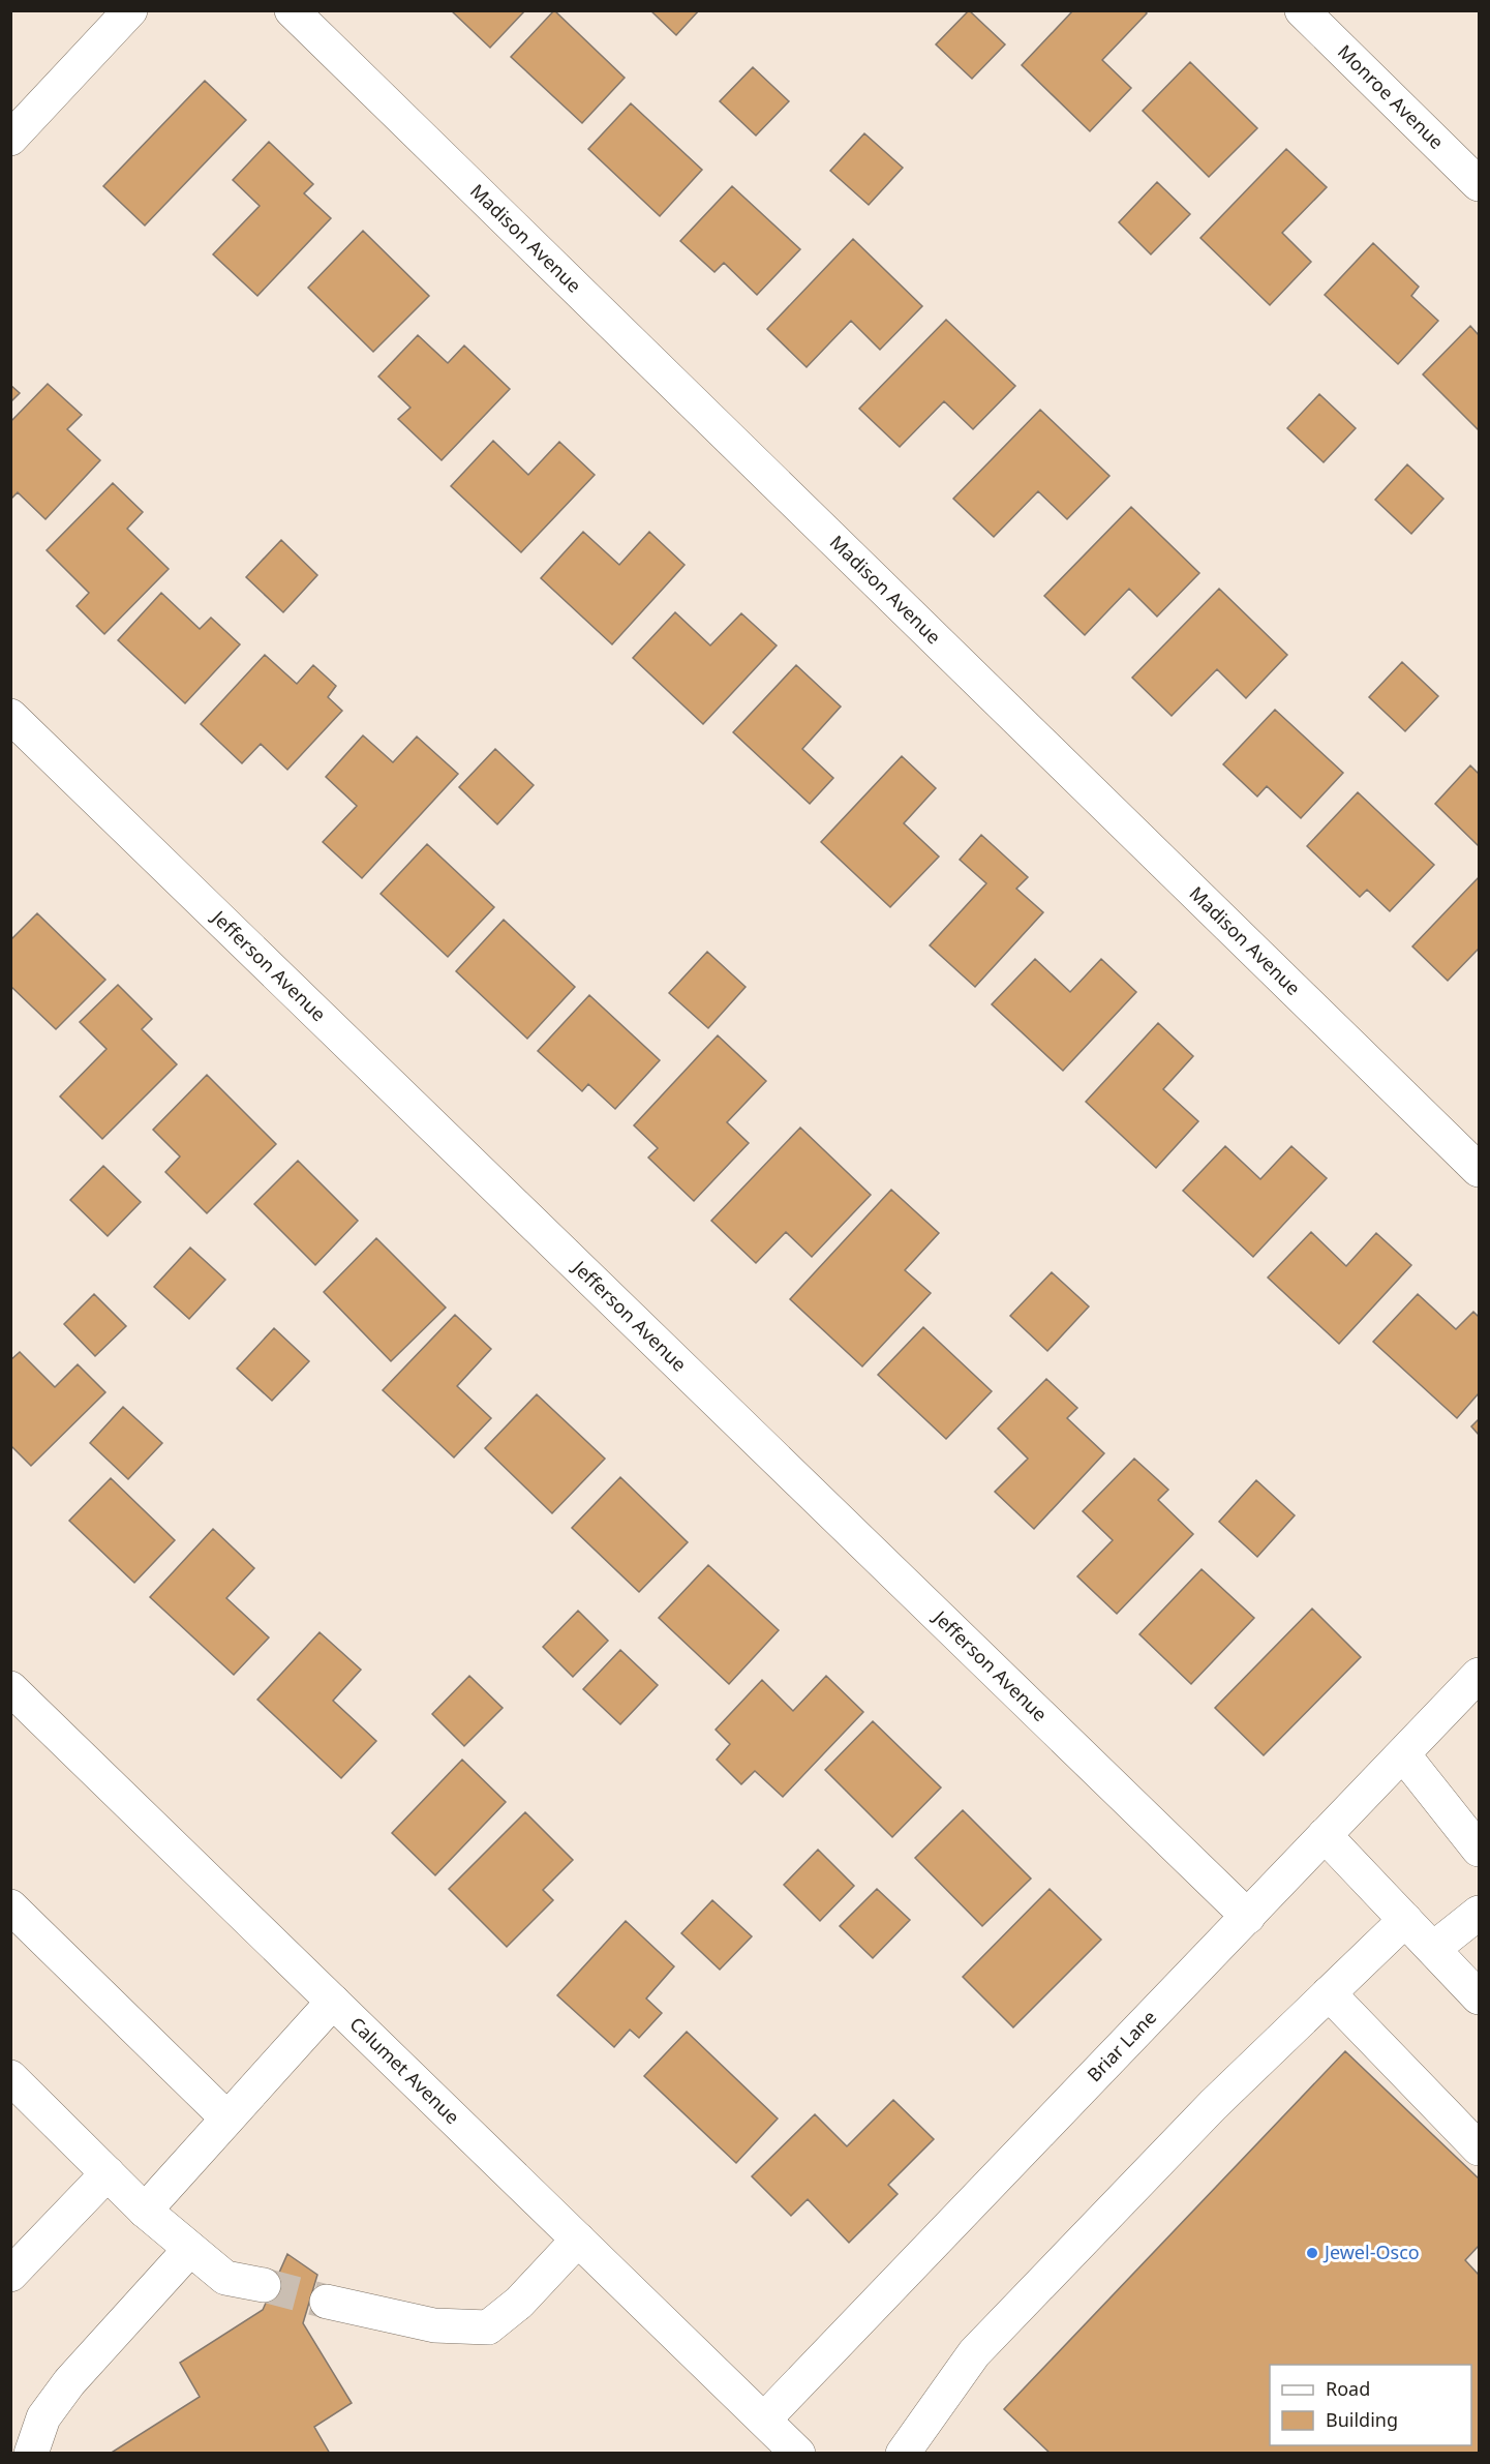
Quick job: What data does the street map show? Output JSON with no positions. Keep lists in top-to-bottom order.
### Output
{
  "streets": {
    "street": [
      "Monroe Avenue",
      "Madison Avenue",
      "Jefferson Avenue",
      "Briar Lane",
      "Calumet Avenue"
    ]
  },
  "crossings": [
    ["Jefferson Avenue", "Briar Lane"],
    ["Briar Lane", "Calumet Avenue"]
  ],
  "places": ["Jewel-Osco"],
  "legend": ["Road", "Building"]
}
